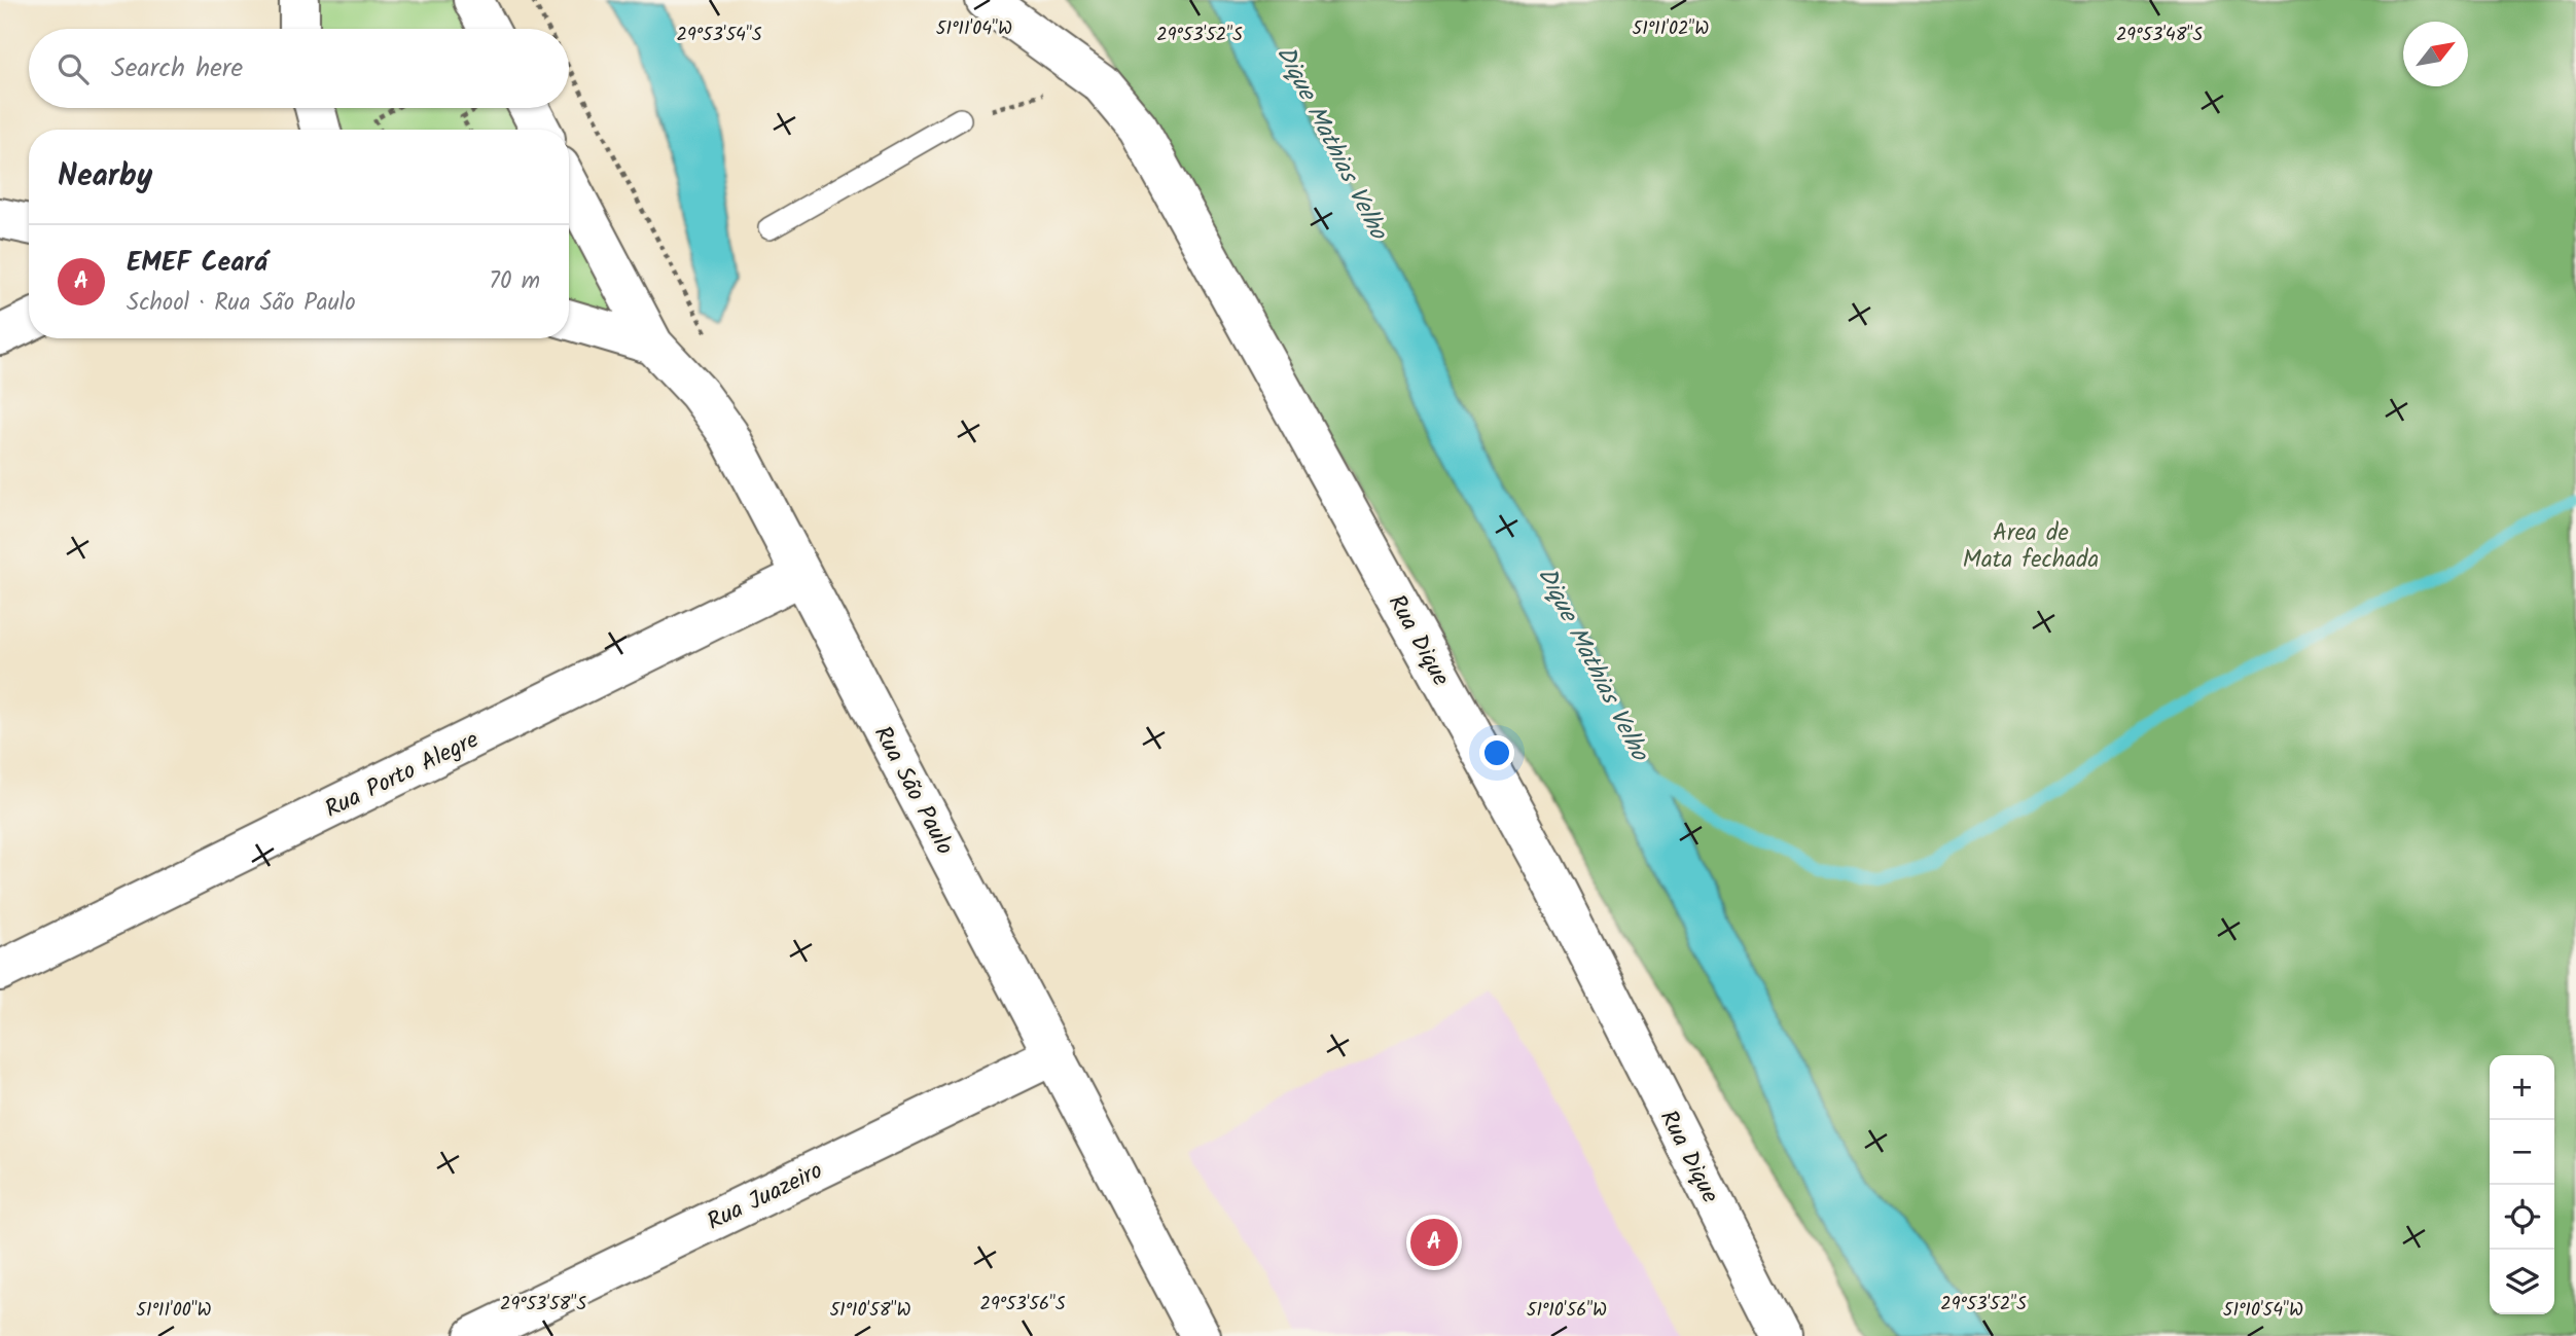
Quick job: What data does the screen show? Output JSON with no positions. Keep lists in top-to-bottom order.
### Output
{
  "streets": {
    "street": [
      "Rua Dique",
      "Rua Porto Alegre",
      "Rua São Paulo",
      "Rua Juazeiro"
    ]
  },
  "crossings": [
    ["Rua Porto Alegre", "Rua São Paulo"],
    ["Rua São Paulo", "Rua Juazeiro"]
  ],
  "water": ["Dique Mathias Velho"],
  "parks": ["Area de Mata fechada"],
  "north": "top right",
  "page": {
    "search": "Search here",
    "heading": "Nearby",
    "list": [
      {
        "mark": "A",
        "name": "EMEF Ceará",
        "note": "School · Rua São Paulo",
        "value": "70 m"
      }
    ],
    "map_buttons": ["+", "−"],
    "pins": "A"
  },
  "coordinates": [
    "51°11'02\"W",
    "51°11'04\"W",
    "29°53'48\"S",
    "29°53'54\"S",
    "29°53'52\"S",
    "29°53'58\"S",
    "29°53'56\"S",
    "51°11'00\"W",
    "51°10'58\"W",
    "51°10'56\"W",
    "51°10'54\"W"
  ]
}
